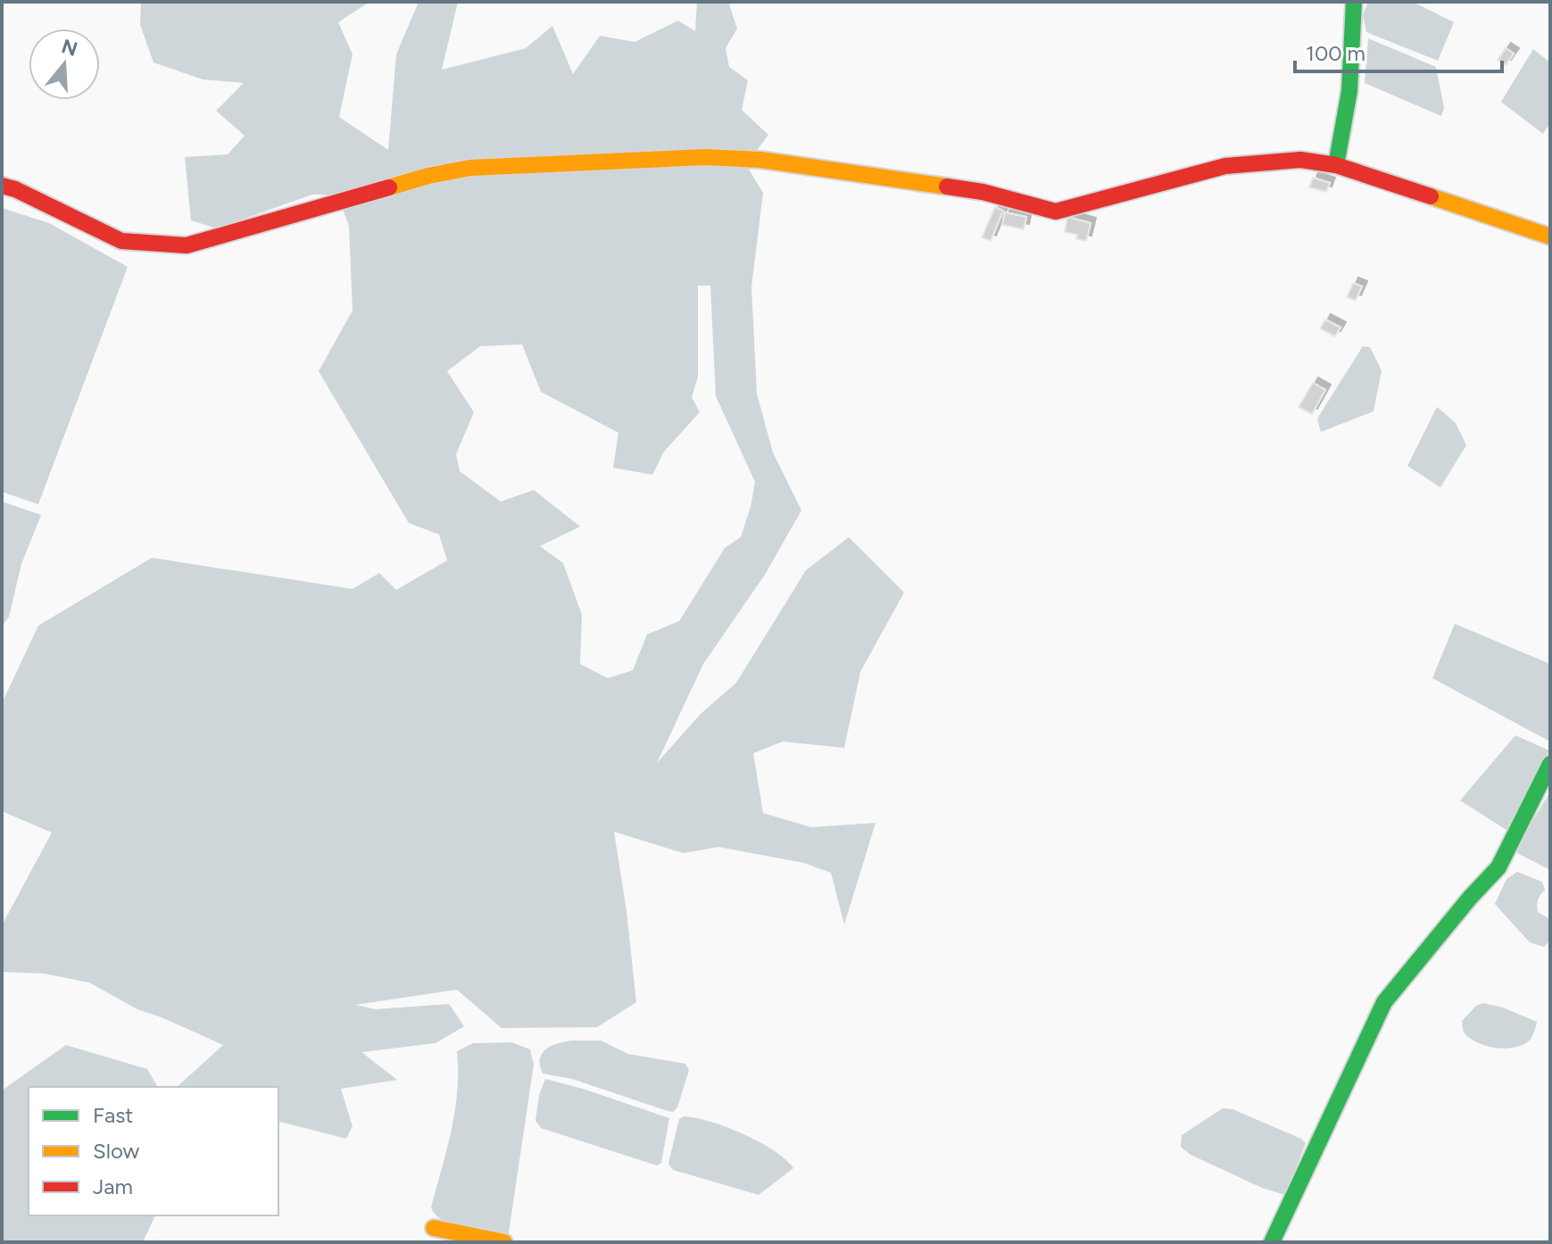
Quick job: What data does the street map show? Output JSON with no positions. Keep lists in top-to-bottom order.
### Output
{
  "legend": ["Fast", "Slow", "Jam"],
  "scale_bar": "100 m",
  "north": "top"
}
